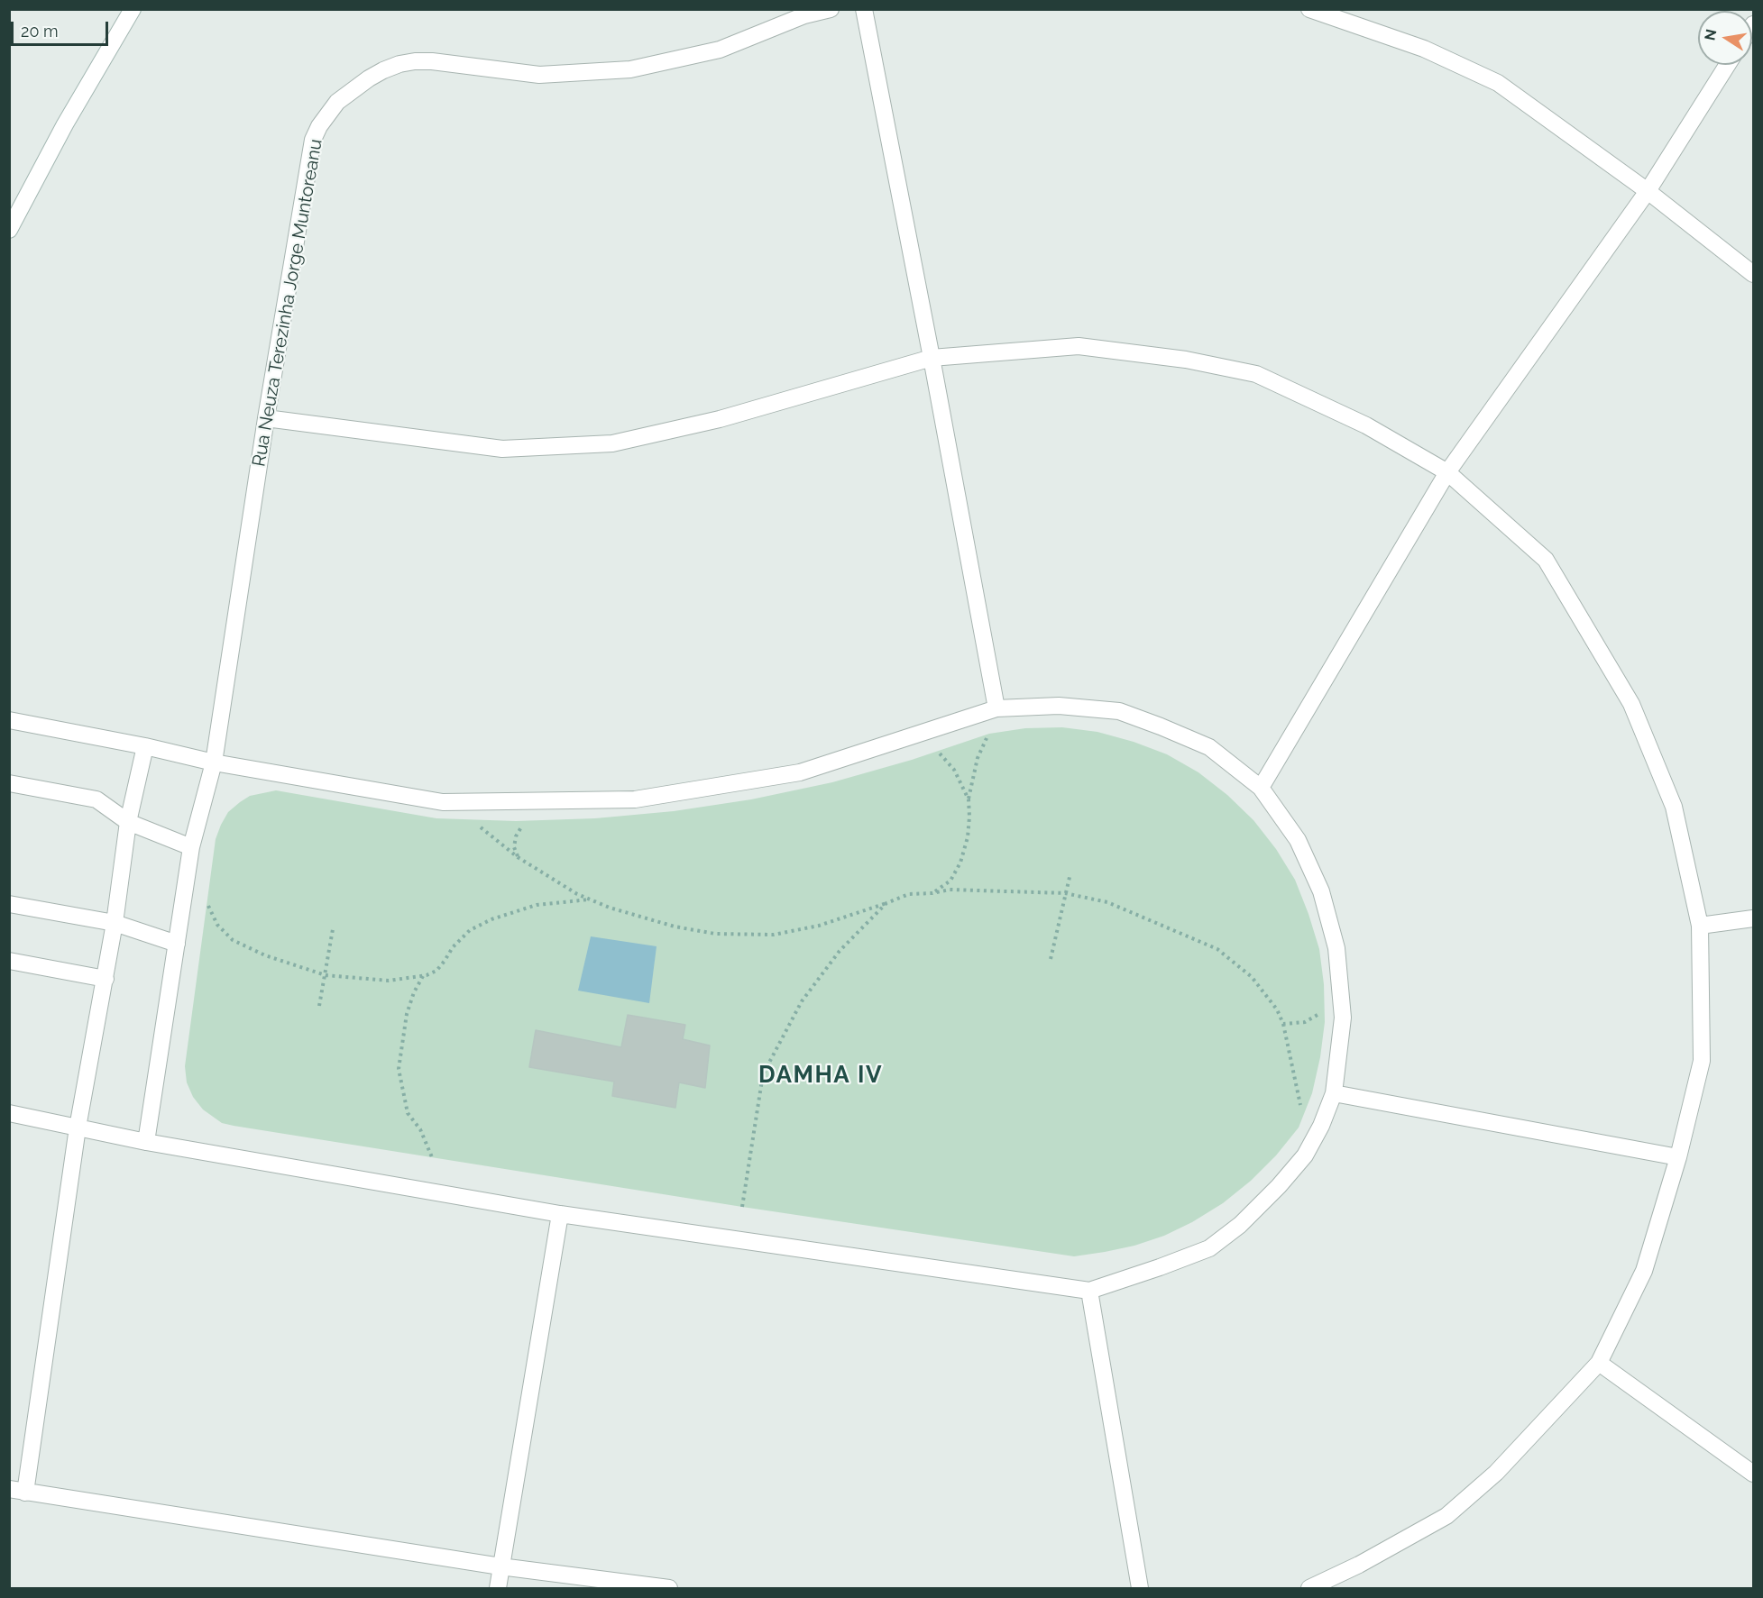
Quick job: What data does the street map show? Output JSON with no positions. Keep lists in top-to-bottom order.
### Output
{
  "streets": {
    "street": ["Rua Neuza Terezinha Jorge Muntoreanu"]
  },
  "districts": ["DAMHA IV"],
  "scale_bar": "20 m",
  "north": "left"
}
